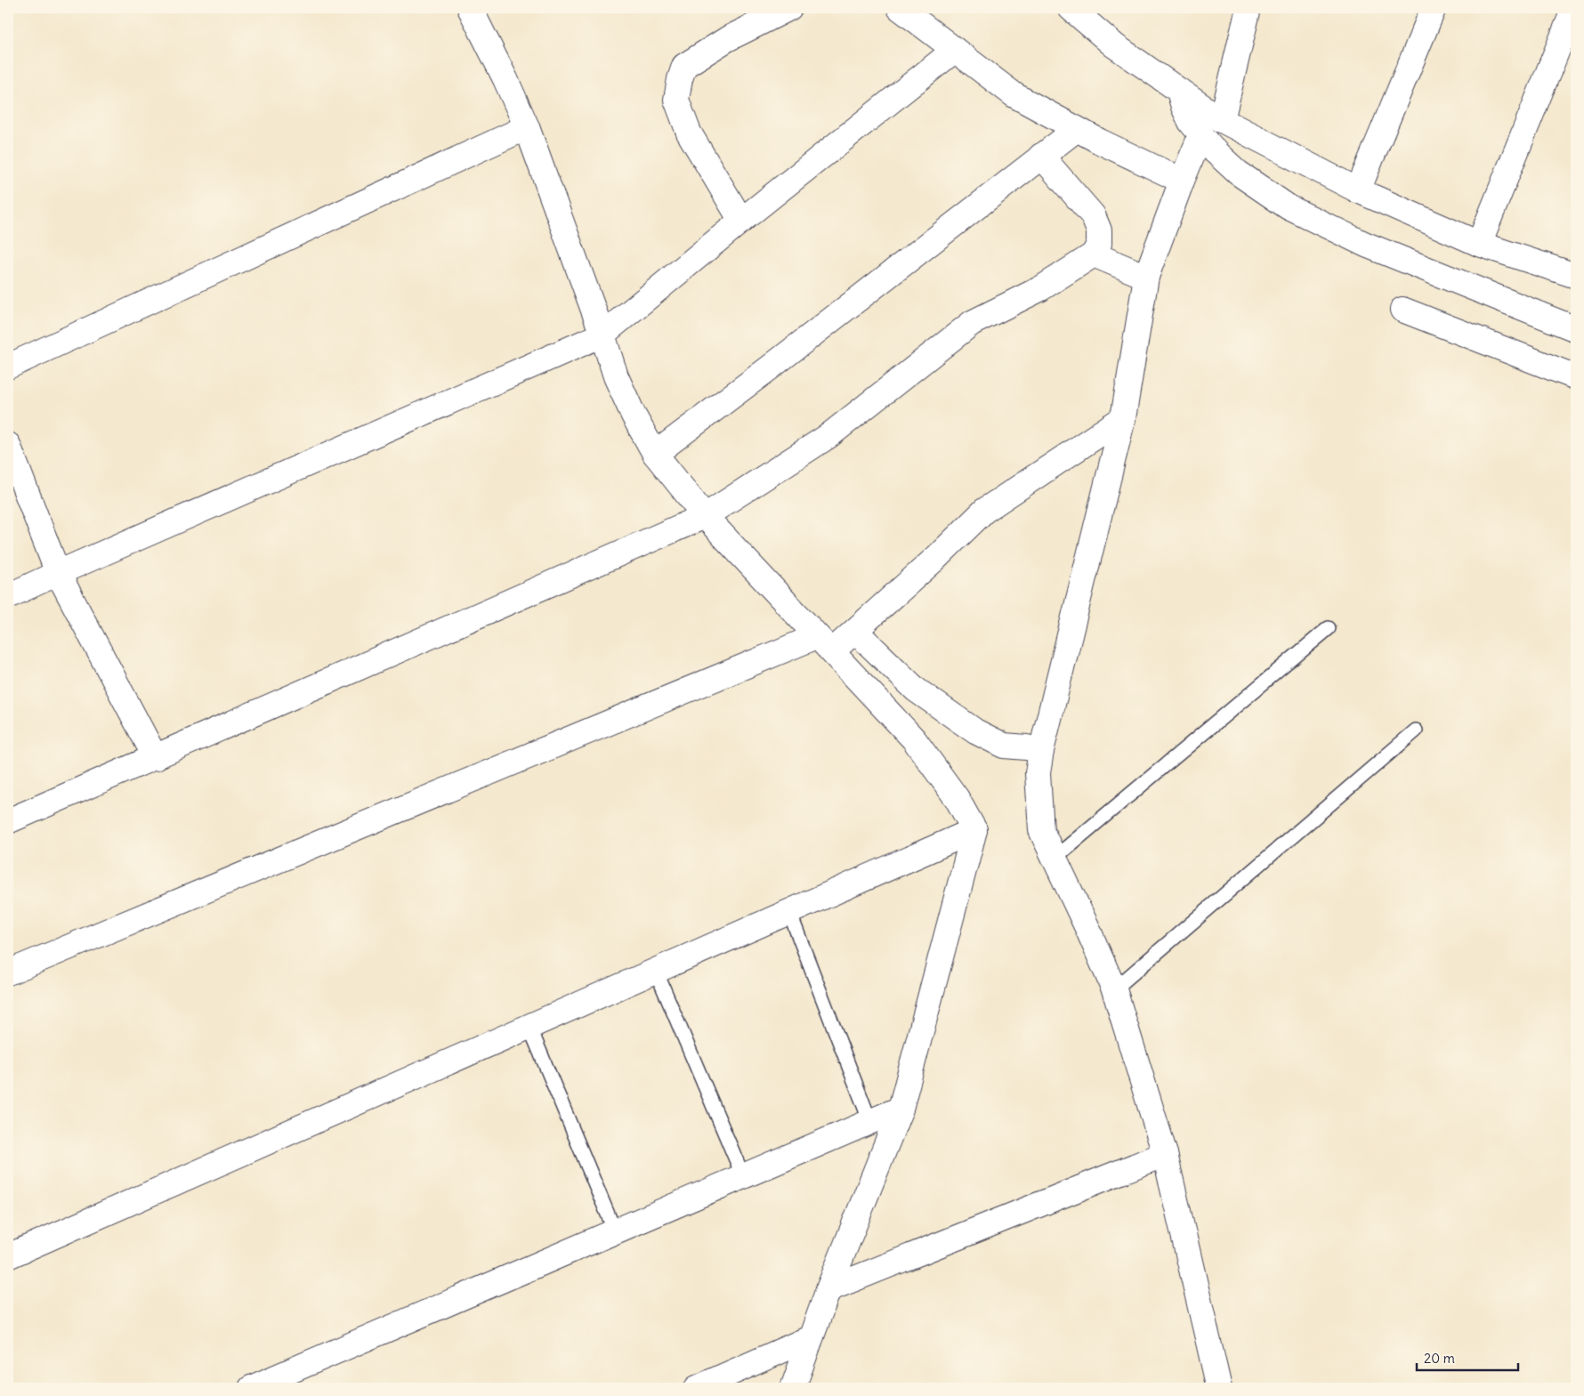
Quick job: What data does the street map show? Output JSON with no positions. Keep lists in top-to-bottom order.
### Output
{
  "scale_bar": "20 m"
}
